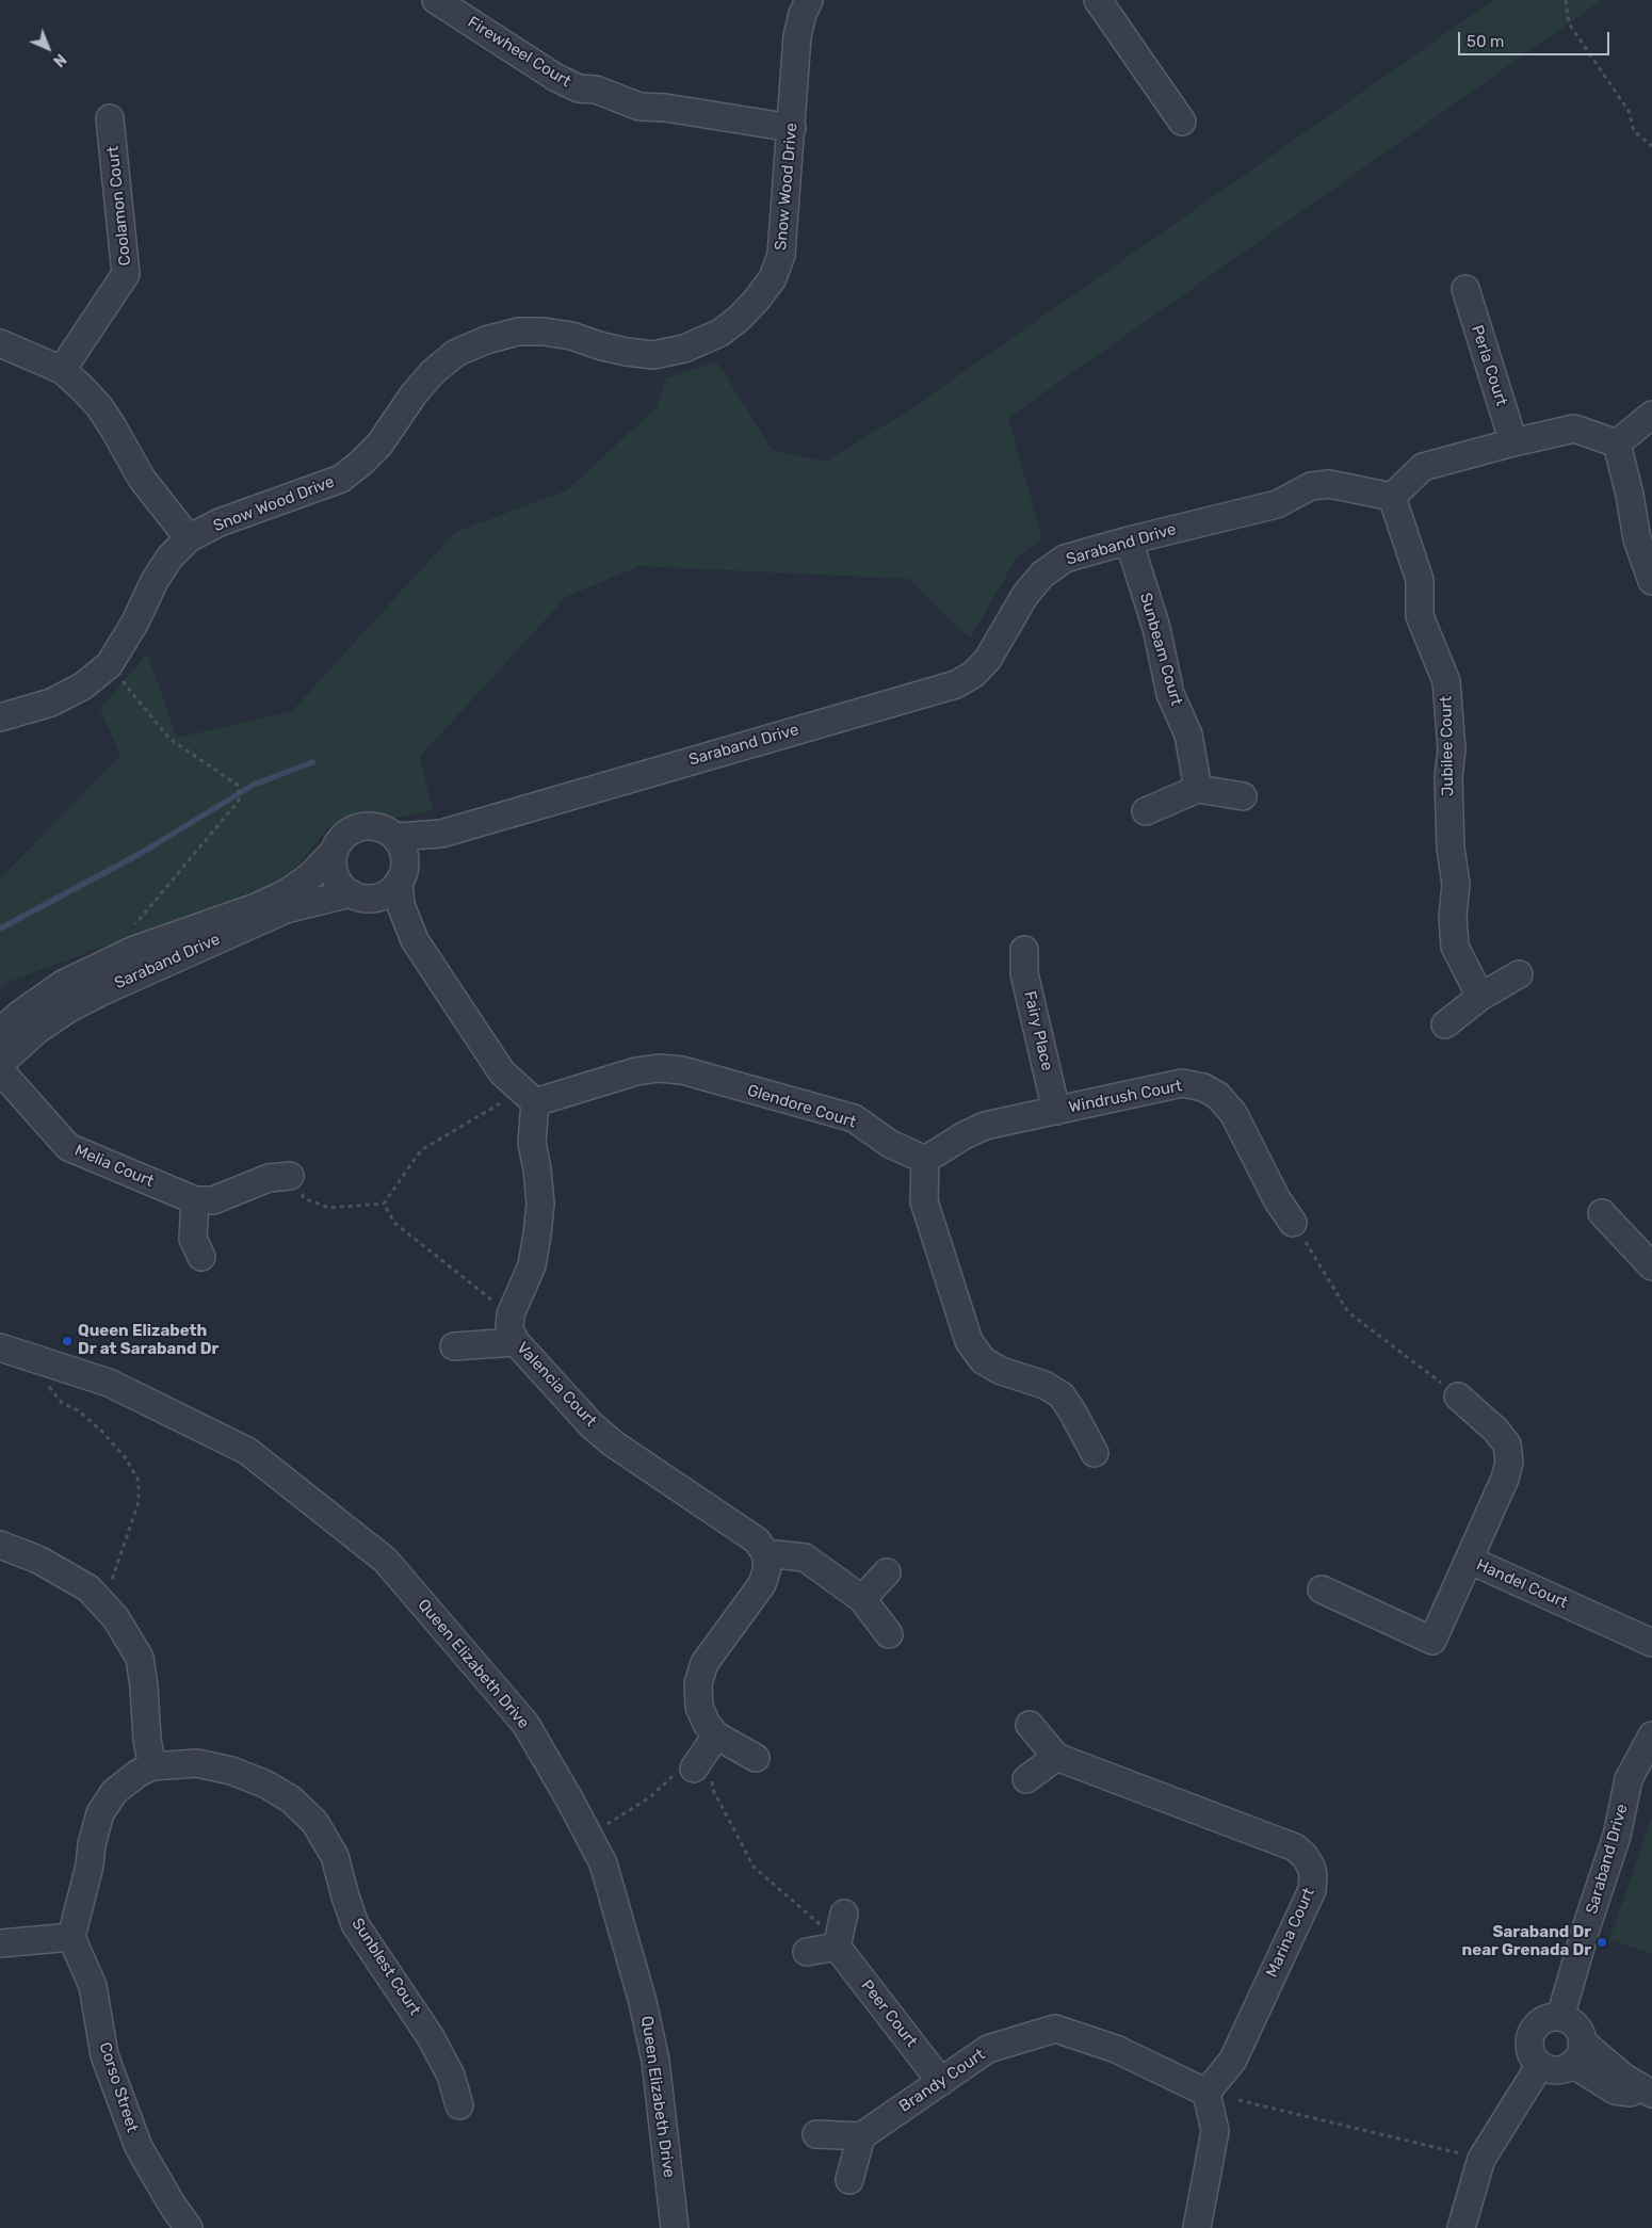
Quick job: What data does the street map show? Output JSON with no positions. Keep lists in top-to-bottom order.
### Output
{
  "streets": {
    "street": [
      "Firewheel Court",
      "Snow Wood Drive",
      "Coolamon Court",
      "Perla Court",
      "Saraband Drive",
      "Sunbeam Court",
      "Jubilee Court",
      "Fairy Place",
      "Windrush Court",
      "Glendore Court",
      "Melia Court",
      "Valencia Court",
      "Handel Court",
      "Queen Elizabeth Drive",
      "Marina Court",
      "Sunblest Court",
      "Peer Court",
      "Brandy Court",
      "Corso Street"
    ]
  },
  "crossings": [
    ["Firewheel Court", "Snow Wood Drive"],
    ["Saraband Drive", "Sunbeam Court"],
    ["Saraband Drive", "Jubilee Court"],
    ["Fairy Place", "Windrush Court"],
    ["Windrush Court", "Glendore Court"],
    ["Glendore Court", "Valencia Court"],
    ["Marina Court", "Brandy Court"],
    ["Sunblest Court", "Corso Street"],
    ["Peer Court", "Brandy Court"]
  ],
  "places": ["Queen Elizabeth Dr at Saraband Dr", "Saraband Dr near Grenada Dr"],
  "scale_bar": "50 m",
  "north": "bottom right"
}
